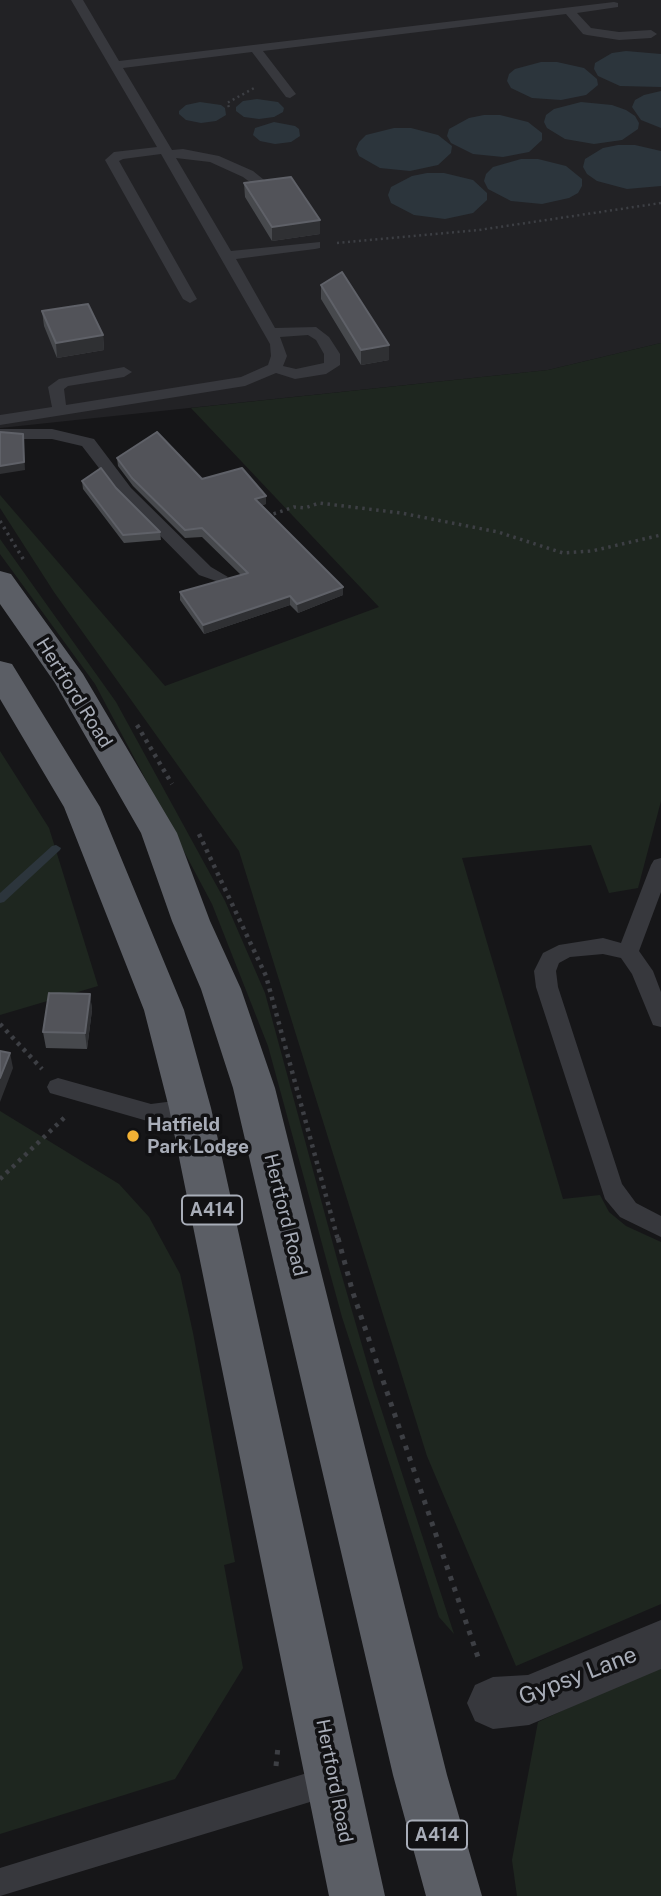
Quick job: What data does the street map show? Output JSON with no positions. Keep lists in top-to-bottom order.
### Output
{
  "streets": {
    "highway": ["Hertford Road", "A414"],
    "street": ["Gypsy Lane"]
  },
  "places": ["Hatfield Park Lodge"]
}
